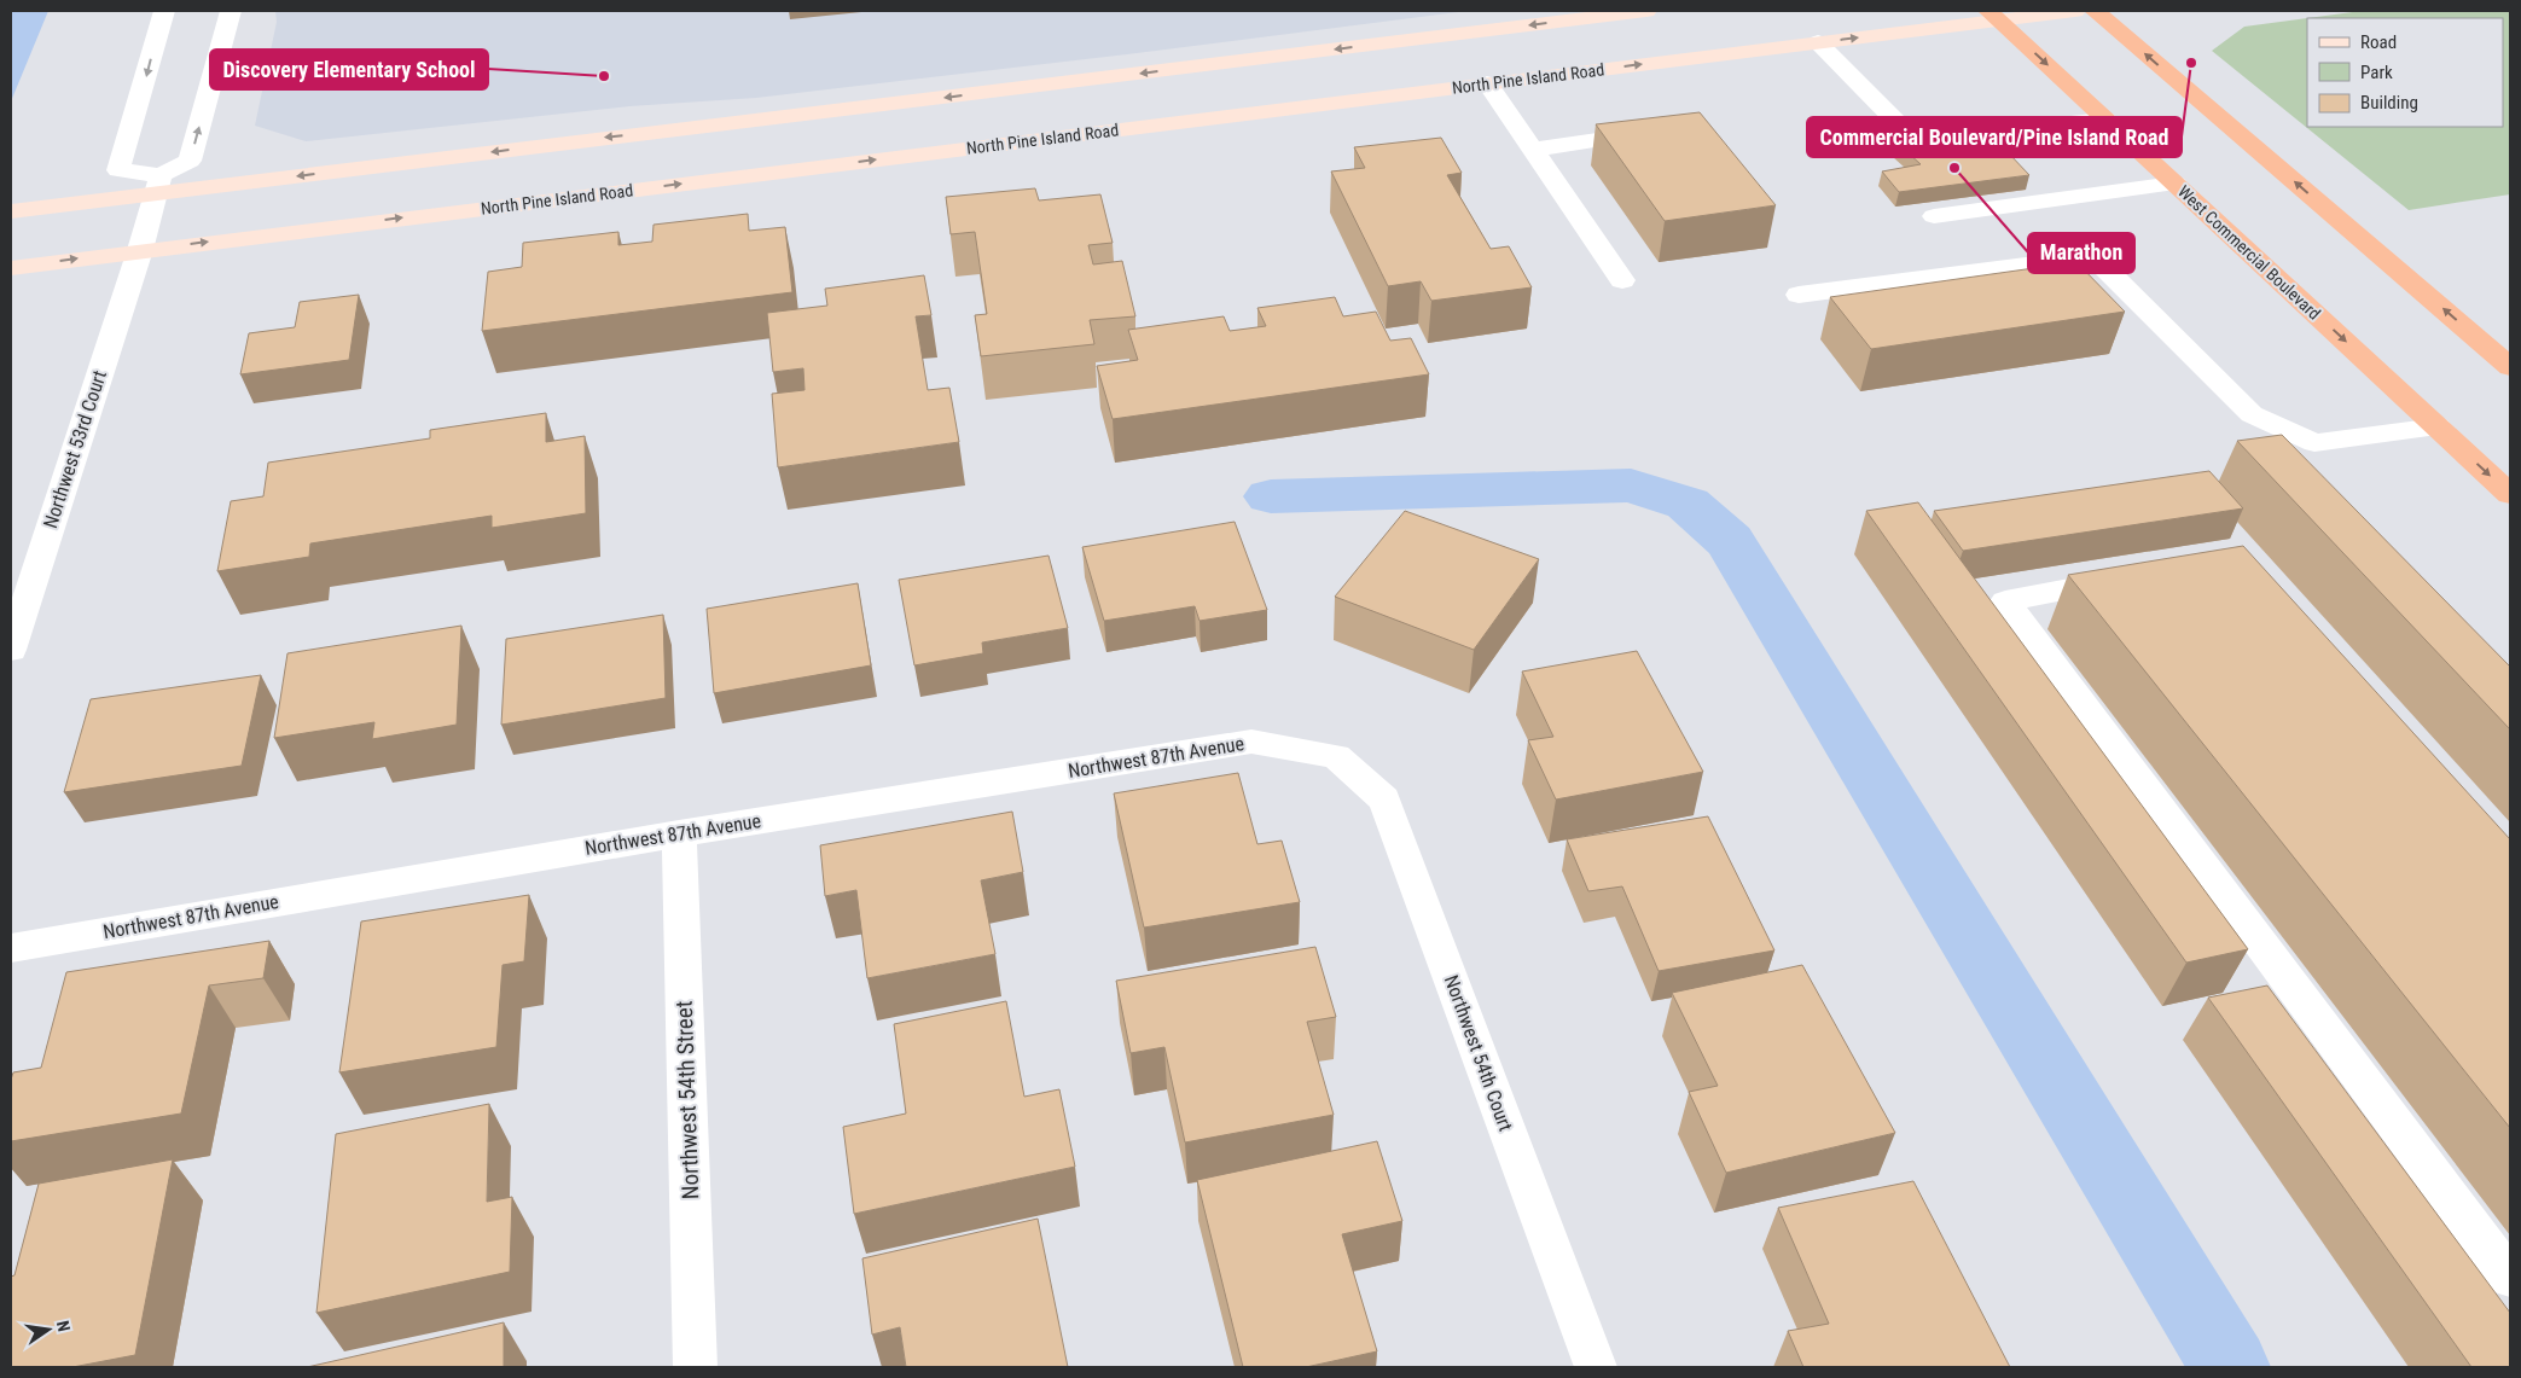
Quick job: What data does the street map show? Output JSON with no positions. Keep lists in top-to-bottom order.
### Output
{
  "streets": {
    "highway": ["West Commercial Boulevard"],
    "main road": ["North Pine Island Road"],
    "street": [
      "Northwest 53rd Court",
      "Northwest 87th Avenue",
      "Northwest 54th Court",
      "Northwest 54th Street"
    ]
  },
  "crossings": [
    ["North Pine Island Road", "West Commercial Boulevard"],
    ["North Pine Island Road", "Northwest 53rd Court"],
    ["Northwest 87th Avenue", "Northwest 54th Court"],
    ["Northwest 87th Avenue", "Northwest 54th Street"]
  ],
  "places": ["Commercial Boulevard/Pine Island Road", "Discovery Elementary School", "Marathon"],
  "legend": ["Road", "Park", "Building"],
  "north": "right"
}
